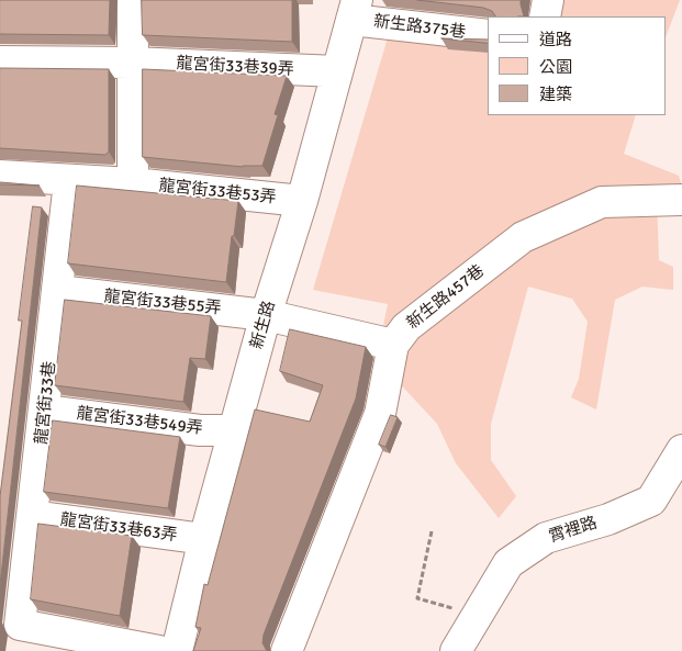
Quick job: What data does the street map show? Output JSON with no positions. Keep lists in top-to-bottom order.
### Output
{
  "streets": {
    "street": [
      "新生路375巷",
      "龍宮街33巷39弄",
      "龍宮街33巷53弄",
      "新生路457巷",
      "龍宮街33巷55弄",
      "新生路",
      "龍宮街33巷",
      "龍宮街33巷549弄",
      "龍宮街33巷63弄",
      "霄裡路"
    ]
  },
  "crossings": [
    ["新生路375巷", "新生路"],
    ["龍宮街33巷39弄", "新生路"],
    ["龍宮街33巷53弄", "新生路"],
    ["龍宮街33巷53弄", "龍宮街33巷"],
    ["新生路457巷", "龍宮街33巷55弄"],
    ["龍宮街33巷55弄", "新生路"],
    ["龍宮街33巷55弄", "龍宮街33巷"],
    ["新生路", "龍宮街33巷549弄"],
    ["新生路", "龍宮街33巷63弄"],
    ["龍宮街33巷", "龍宮街33巷549弄"],
    ["龍宮街33巷", "龍宮街33巷63弄"]
  ],
  "legend": ["道路", "公園", "建築"]
}
